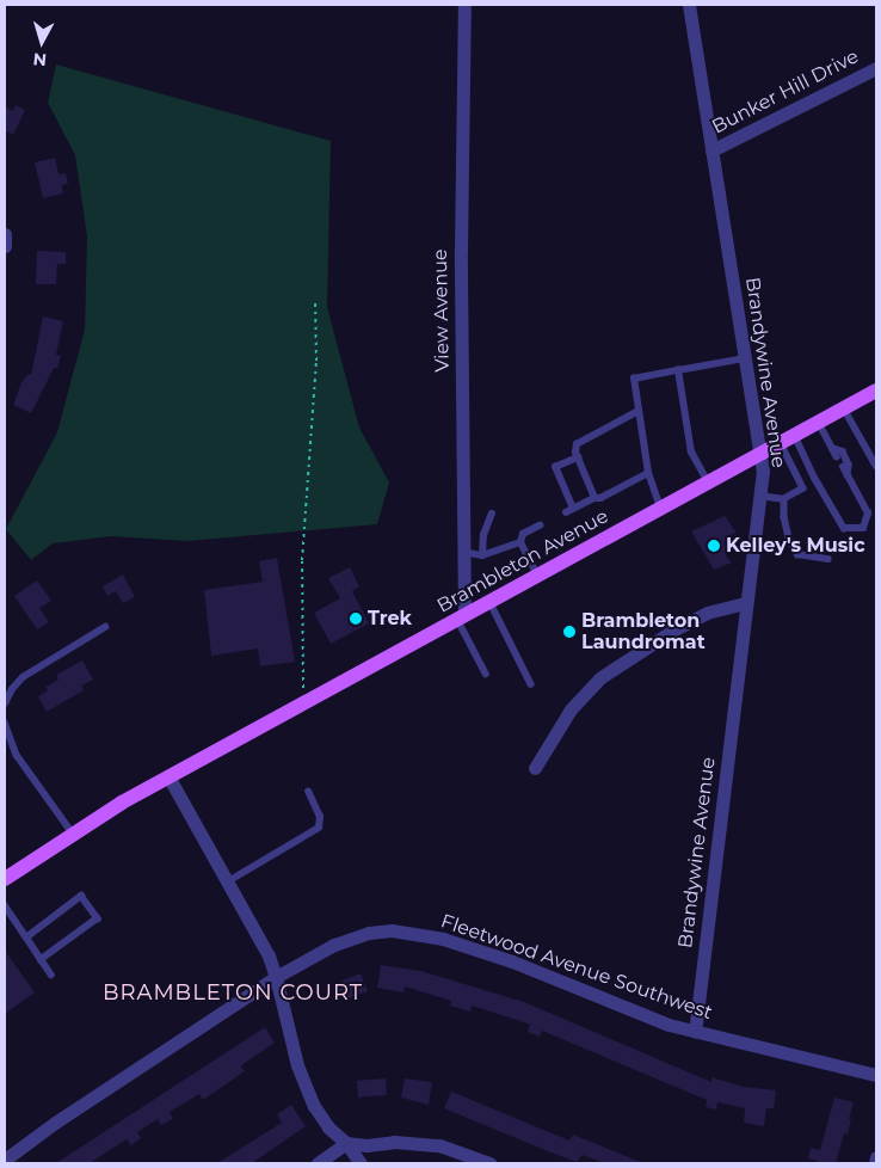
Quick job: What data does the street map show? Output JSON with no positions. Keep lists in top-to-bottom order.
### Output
{
  "streets": {
    "main road": ["Brambleton Avenue"],
    "street": [
      "Bunker Hill Drive",
      "View Avenue",
      "Brandywine Avenue",
      "Fleetwood Avenue Southwest"
    ]
  },
  "crossings": [
    ["Bunker Hill Drive", "Brandywine Avenue"],
    ["View Avenue", "Brambleton Avenue"],
    ["Brandywine Avenue", "Brambleton Avenue"],
    ["Brandywine Avenue", "Fleetwood Avenue Southwest"]
  ],
  "districts": ["BRAMBLETON COURT"],
  "places": ["Kelley's Music", "Trek", "Brambleton Laundromat"],
  "north": "bottom"
}
